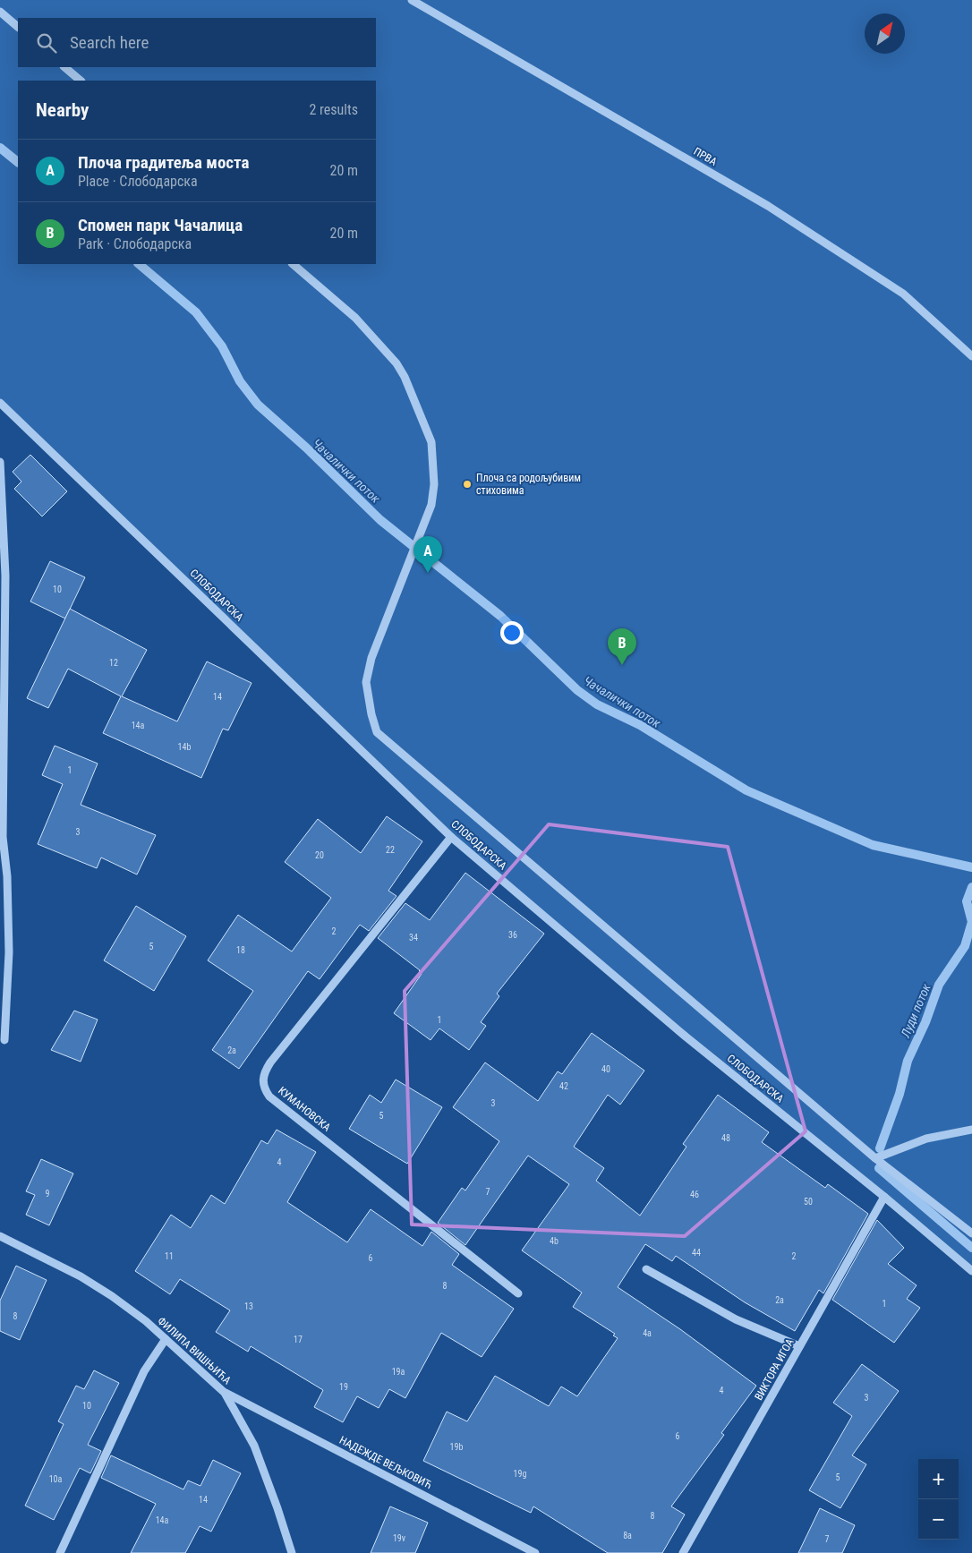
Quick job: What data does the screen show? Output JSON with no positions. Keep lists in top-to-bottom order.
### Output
{
  "streets": {
    "street": [
      "ПРВА",
      "СЛОБОДАРСКА",
      "КУМАНОВСКА",
      "ФИЛИПА ВИШЊИЋА",
      "ВИКТОРА ИГОА",
      "НАДЕЖДЕ ВЕЉКОВИЋ"
    ]
  },
  "crossings": [
    ["СЛОБОДАРСКА", "КУМАНОВСКА"],
    ["СЛОБОДАРСКА", "ВИКТОРА ИГОА"],
    ["ФИЛИПА ВИШЊИЋА", "НАДЕЖДЕ ВЕЉКОВИЋ"]
  ],
  "water": ["Чачалички поток", "Луди поток"],
  "places": ["Плоча са родољубивим стиховима"],
  "house_numbers": [
    "10",
    "12",
    "14",
    "14a",
    "14b",
    "1",
    "3",
    "22",
    "20",
    "2",
    "36",
    "34",
    "5",
    "18",
    "1",
    "2a",
    "40",
    "42",
    "3",
    "5",
    "48",
    "4",
    "7",
    "9",
    "46",
    "50",
    "4b",
    "44",
    "11",
    "2",
    "6",
    "8",
    "2a",
    "1",
    "13",
    "8",
    "4a",
    "17",
    "19a",
    "19",
    "4",
    "3",
    "10",
    "6",
    "19b",
    "19g",
    "5",
    "10a",
    "14",
    "8",
    "14a",
    "8a",
    "19v",
    "7"
  ],
  "north": "top right",
  "page": {
    "search": "Search here",
    "heading": ["Nearby", "2 results"],
    "list": [
      {
        "mark": "A",
        "name": "Плоча градитеља моста",
        "note": "Place · Слободарска",
        "value": "20 m"
      },
      {
        "mark": "B",
        "name": "Спомен парк Чачалица",
        "note": "Park · Слободарска",
        "value": "20 m"
      }
    ],
    "pins": ["A", "B"],
    "map_buttons": ["+", "−"]
  }
}
